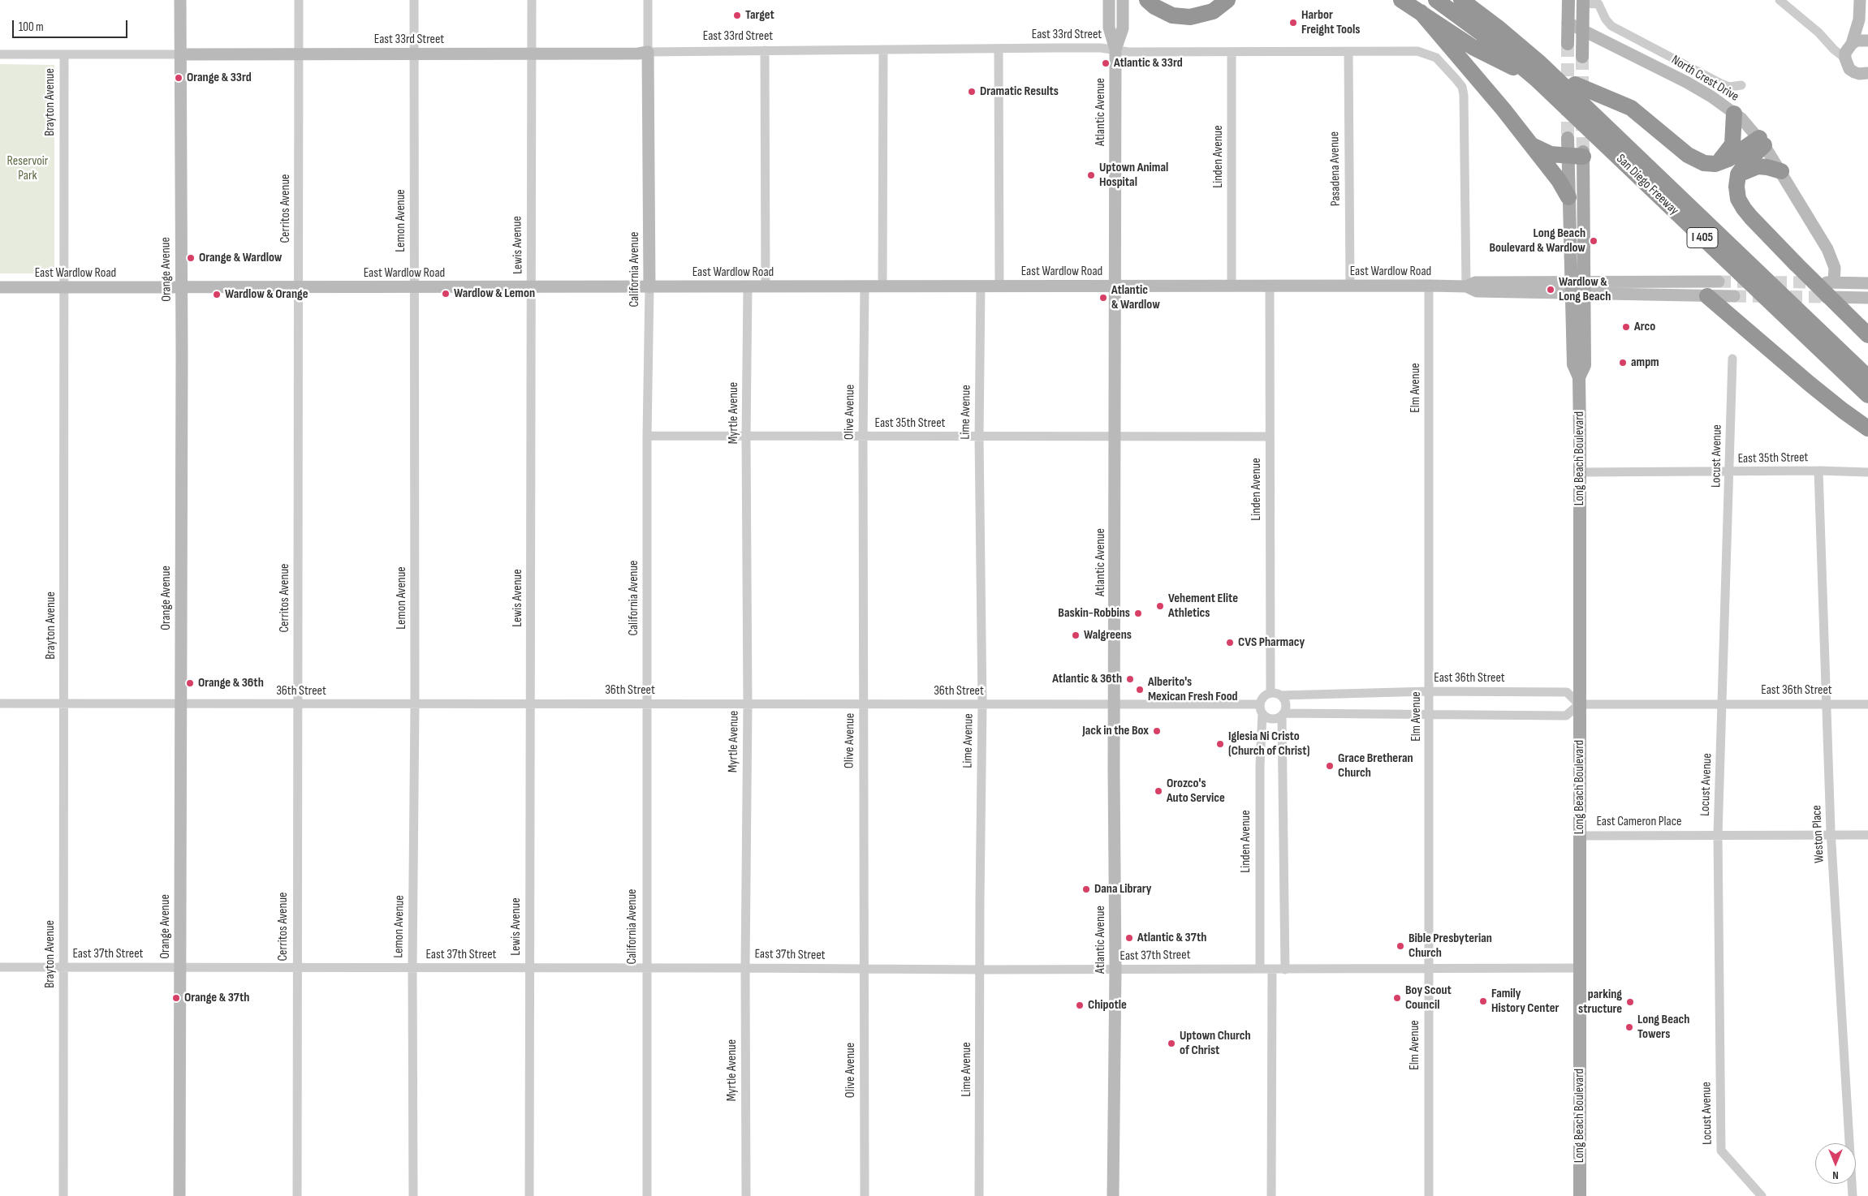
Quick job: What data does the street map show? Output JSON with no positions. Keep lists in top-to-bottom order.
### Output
{
  "streets": {
    "highway": ["San Diego Freeway", "I 405"],
    "main road": [
      "East 33rd Street",
      "North Crest Drive",
      "Atlantic Avenue",
      "Orange Avenue",
      "California Avenue",
      "East Wardlow Road",
      "Long Beach Boulevard"
    ],
    "street": [
      "Brayton Avenue",
      "Linden Avenue",
      "Pasadena Avenue",
      "Cerritos Avenue",
      "Lemon Avenue",
      "Lewis Avenue",
      "Elm Avenue",
      "Olive Avenue",
      "Lime Avenue",
      "Myrtle Avenue",
      "East 35th Street",
      "Locust Avenue",
      "East 36th Street",
      "36th Street",
      "East Cameron Place",
      "Weston Place",
      "East 37th Street"
    ]
  },
  "crossings": [
    ["East 33rd Street", "Brayton Avenue"],
    ["East 33rd Street", "Atlantic Avenue"],
    ["East 33rd Street", "Linden Avenue"],
    ["East 33rd Street", "Pasadena Avenue"],
    ["East 33rd Street", "Cerritos Avenue"],
    ["East 33rd Street", "Lemon Avenue"],
    ["East 33rd Street", "Lewis Avenue"],
    ["East 33rd Street", "Orange Avenue"],
    ["East 33rd Street", "California Avenue"],
    ["East 33rd Street", "East Wardlow Road"],
    ["Brayton Avenue", "East Wardlow Road"],
    ["Brayton Avenue", "36th Street"],
    ["Brayton Avenue", "East 37th Street"],
    ["Atlantic Avenue", "East Wardlow Road"],
    ["Atlantic Avenue", "East 35th Street"],
    ["Atlantic Avenue", "36th Street"],
    ["Atlantic Avenue", "East 37th Street"],
    ["Linden Avenue", "East Wardlow Road"],
    ["Linden Avenue", "East 35th Street"],
    ["Linden Avenue", "East 36th Street"],
    ["Linden Avenue", "36th Street"],
    ["Linden Avenue", "East 37th Street"],
    ["Pasadena Avenue", "East Wardlow Road"],
    ["Cerritos Avenue", "East Wardlow Road"],
    ["Cerritos Avenue", "36th Street"],
    ["Cerritos Avenue", "East 37th Street"],
    ["Lemon Avenue", "East Wardlow Road"],
    ["Lemon Avenue", "36th Street"],
    ["Lemon Avenue", "East 37th Street"],
    ["Lewis Avenue", "East Wardlow Road"],
    ["Lewis Avenue", "36th Street"],
    ["Lewis Avenue", "East 37th Street"],
    ["Orange Avenue", "East Wardlow Road"],
    ["Orange Avenue", "36th Street"],
    ["Orange Avenue", "East 37th Street"],
    ["California Avenue", "East Wardlow Road"],
    ["California Avenue", "East 35th Street"],
    ["California Avenue", "36th Street"],
    ["California Avenue", "East 37th Street"],
    ["East Wardlow Road", "Elm Avenue"],
    ["East Wardlow Road", "Olive Avenue"],
    ["East Wardlow Road", "Lime Avenue"],
    ["East Wardlow Road", "Myrtle Avenue"],
    ["East Wardlow Road", "Long Beach Boulevard"],
    ["Elm Avenue", "East 36th Street"],
    ["Elm Avenue", "East 37th Street"],
    ["Olive Avenue", "East 35th Street"],
    ["Olive Avenue", "36th Street"],
    ["Olive Avenue", "East 37th Street"],
    ["Lime Avenue", "East 35th Street"],
    ["Lime Avenue", "36th Street"],
    ["Lime Avenue", "East 37th Street"],
    ["Myrtle Avenue", "East 35th Street"],
    ["Myrtle Avenue", "36th Street"],
    ["Myrtle Avenue", "East 37th Street"],
    ["East 35th Street", "Locust Avenue"],
    ["East 35th Street", "Long Beach Boulevard"],
    ["East 35th Street", "Weston Place"],
    ["Locust Avenue", "East 36th Street"],
    ["Locust Avenue", "East Cameron Place"],
    ["Long Beach Boulevard", "East 36th Street"],
    ["Long Beach Boulevard", "East Cameron Place"],
    ["Long Beach Boulevard", "East 37th Street"],
    ["East 36th Street", "36th Street"],
    ["East 36th Street", "Weston Place"],
    ["East Cameron Place", "Weston Place"]
  ],
  "parks": ["Reservoir Park"],
  "places": [
    "Target",
    "Harbor Freight Tools",
    "Atlantic & 33rd",
    "Orange & 33rd",
    "Dramatic Results",
    "Uptown Animal Hospital",
    "Long Beach Boulevard & Wardlow",
    "Orange & Wardlow",
    "Wardlow & Long Beach",
    "Wardlow & Lemon",
    "Wardlow & Orange",
    "Atlantic & Wardlow",
    "Arco",
    "ampm",
    "Vehement Elite Athletics",
    "Baskin-Robbins",
    "Walgreens",
    "CVS Pharmacy",
    "Atlantic & 36th",
    "Orange & 36th",
    "Alberito's Mexican Fresh Food",
    "Jack in the Box",
    "Iglesia Ni Cristo (Church of Christ)",
    "Grace Bretheran Church",
    "Orozco's Auto Service",
    "Dana Library",
    "Atlantic & 37th",
    "Bible Presbyterian Church",
    "Orange & 37th",
    "Boy Scout Council",
    "Family History Center",
    "parking structure",
    "Chipotle",
    "Long Beach Towers",
    "Uptown Church of Christ"
  ],
  "scale_bar": "100 m",
  "north": "bottom"
}
